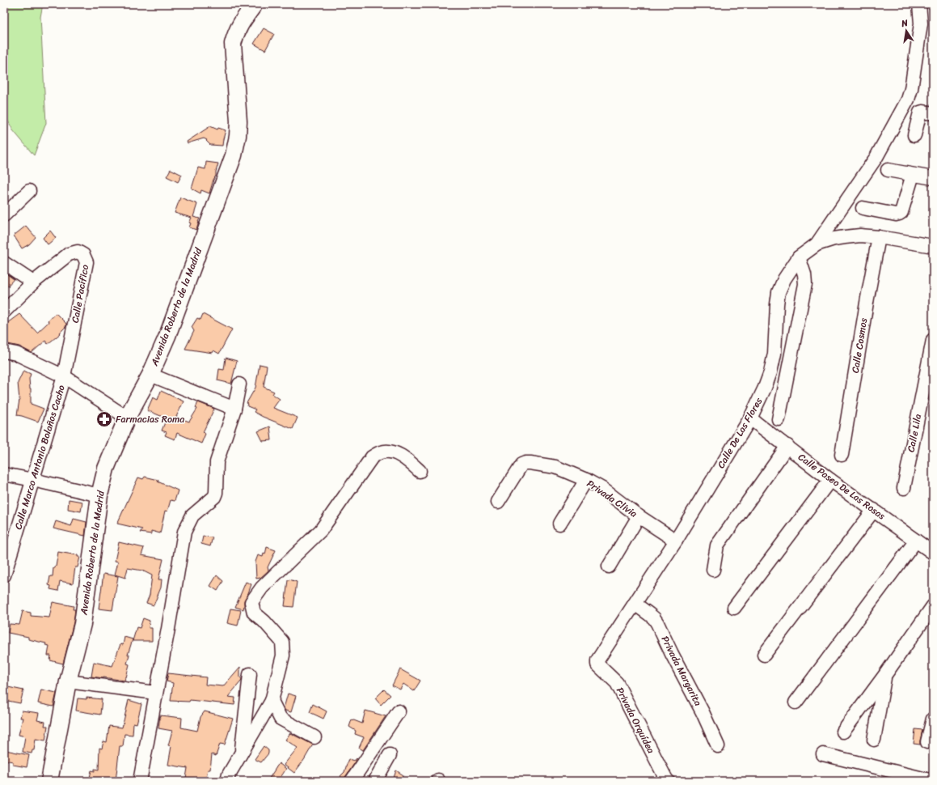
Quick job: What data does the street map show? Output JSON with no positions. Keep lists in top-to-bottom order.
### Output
{
  "streets": {
    "main road": ["Avenida Roberto de la Madrid"],
    "street": [
      "Calle Pacífico",
      "Calle Cosmos",
      "Calle De Las Flores",
      "Calle Lila",
      "Calle Marco Antonio Bolaños Cacho",
      "Calle Paseo De Las Rosas",
      "Privada Clivia",
      "Privada Margarita",
      "Privada Orquídea"
    ]
  },
  "crossings": [
    ["Calle Pacífico", "Calle Marco Antonio Bolaños Cacho"],
    ["Calle Cosmos", "Calle De Las Flores"],
    ["Calle De Las Flores", "Calle Paseo De Las Rosas"],
    ["Calle De Las Flores", "Privada Clivia"],
    ["Calle De Las Flores", "Privada Margarita"],
    ["Calle De Las Flores", "Privada Orquídea"]
  ],
  "places": {
    "pharmacy": ["Farmacias Roma"]
  },
  "north": "top"
}
